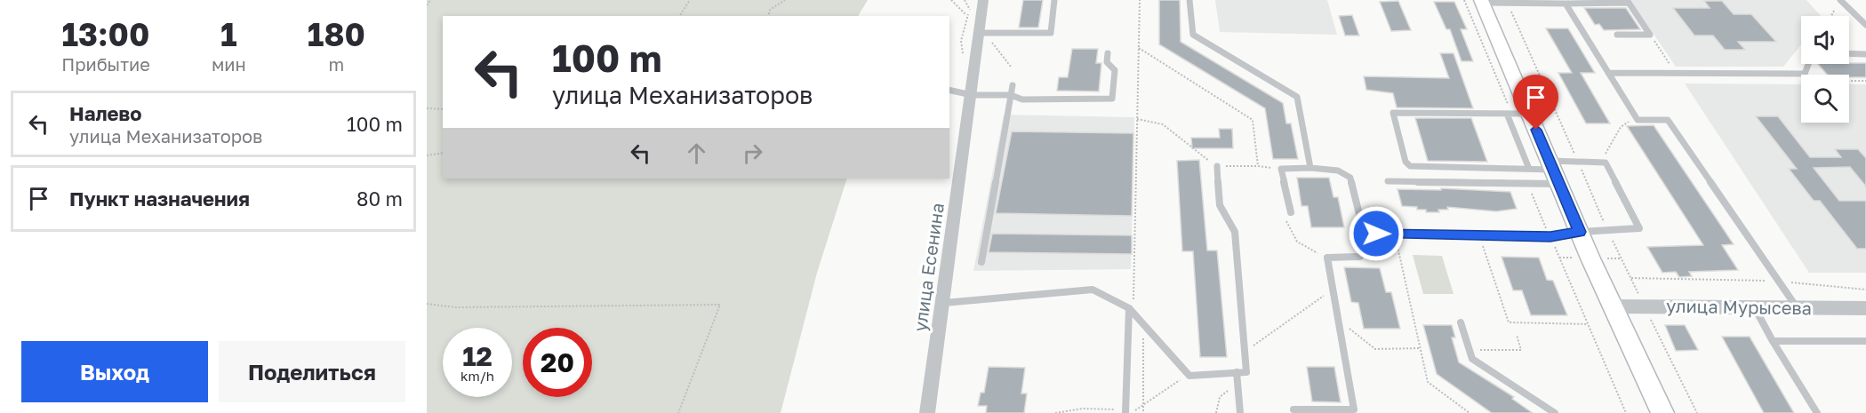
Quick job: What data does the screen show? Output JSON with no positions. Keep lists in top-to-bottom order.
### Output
{
  "streets": {
    "street": ["улица Есенина", "улица Мурысева"]
  },
  "page": {
    "eta": [
      "13:00",
      "Прибытие",
      "1",
      "мин",
      "180",
      "m"
    ],
    "turn": ["100 m", "улица Механизаторов"],
    "list": [
      {
        "name": "Налево",
        "note": "улица Механизаторов",
        "value": "100 m"
      },
      {
        "name": "Пункт назначения",
        "value": "80 m"
      }
    ],
    "speed": "12 km/h",
    "limit": "20",
    "buttons": ["Выход", "Поделиться"]
  }
}
